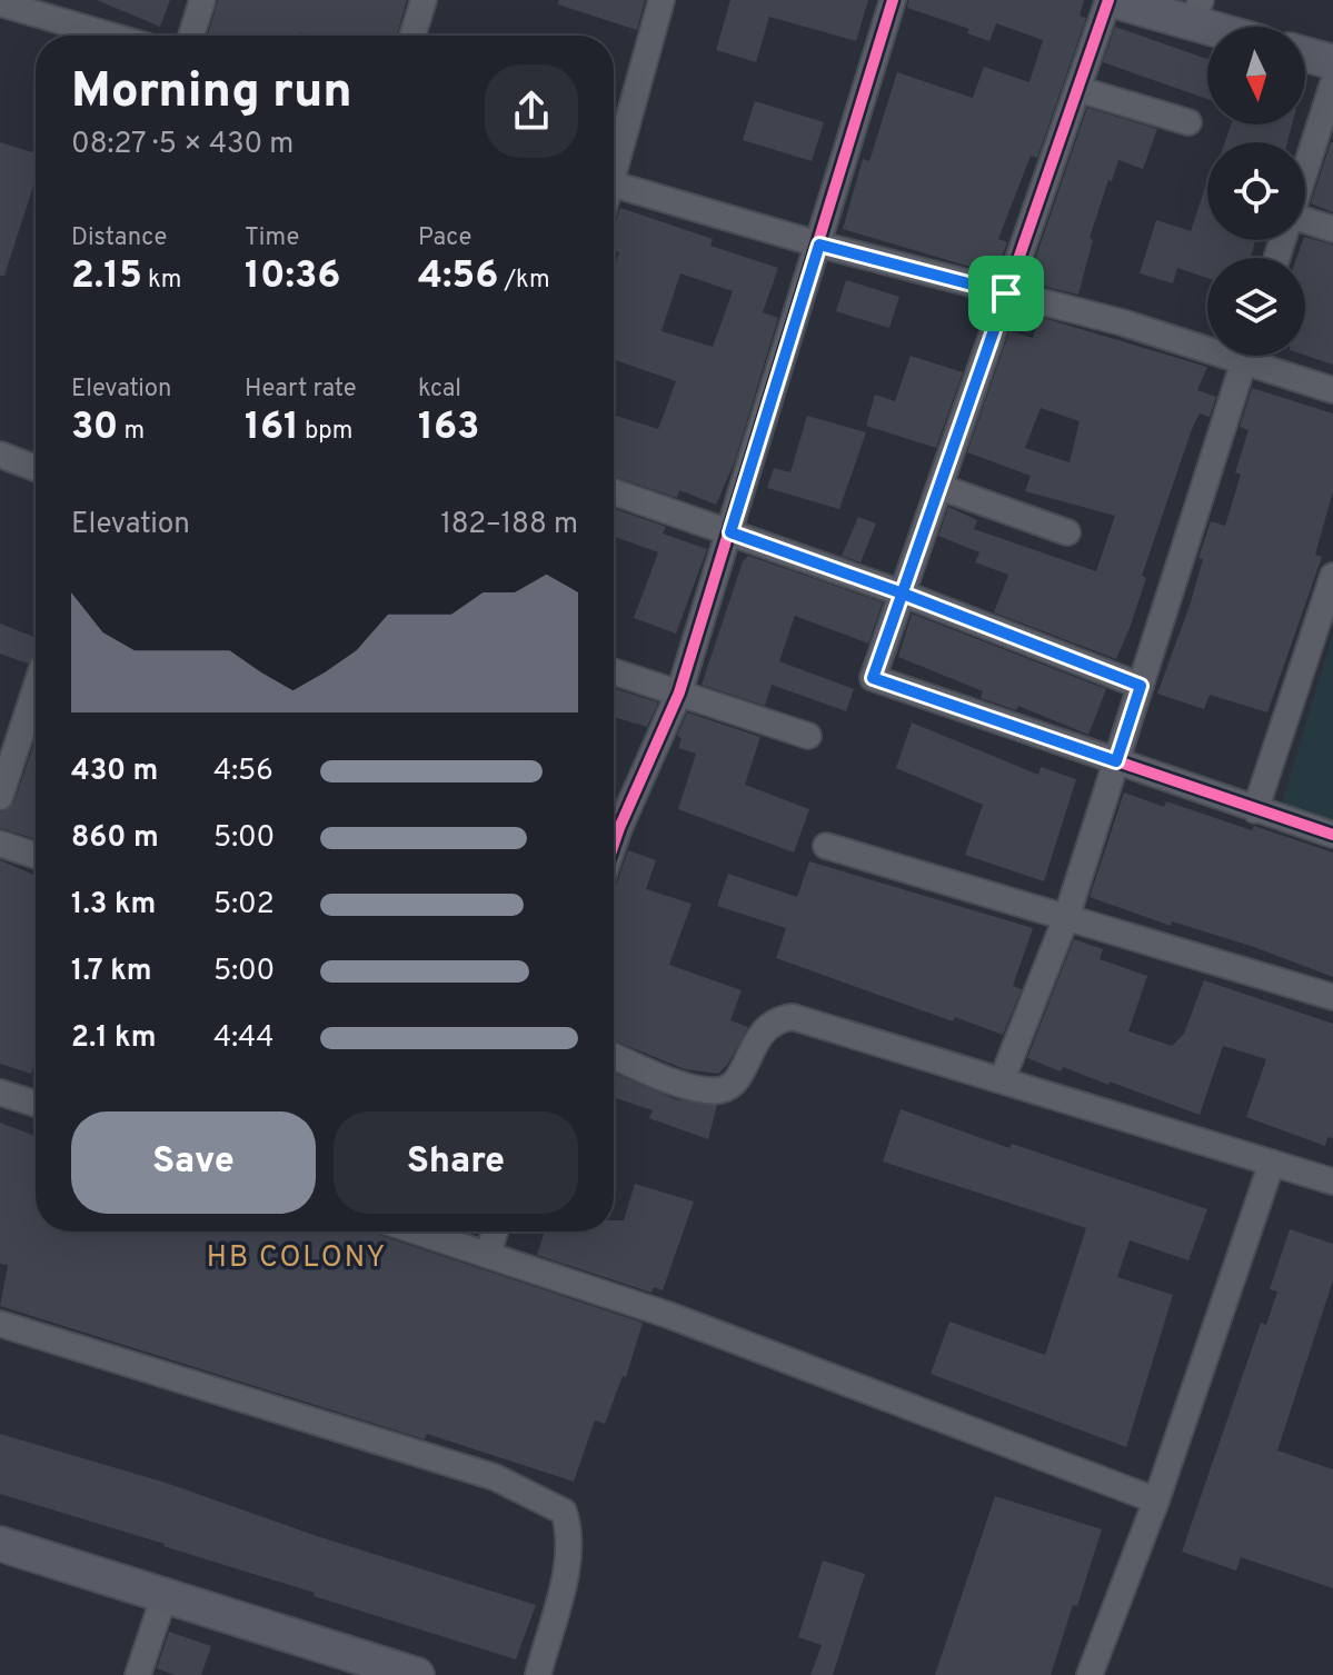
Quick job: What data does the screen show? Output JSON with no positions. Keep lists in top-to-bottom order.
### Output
{
  "districts": ["HB COLONY"],
  "north": "bottom",
  "page": {
    "heading": ["Morning run", "08:27 · 5 × 430 m"],
    "stats": [
      ["Distance", "2.15 km"],
      ["Time", "10:36"],
      ["Pace", "4:56 /km"],
      ["Elevation", "30 m"],
      ["Heart rate", "161 bpm"],
      ["kcal", "163"]
    ],
    "chart": ["Elevation", "182–188 m"],
    "list": [
      {
        "name": "430 m",
        "note": "4:56"
      },
      {
        "name": "860 m",
        "note": "5:00"
      },
      {
        "name": "1.3 km",
        "note": "5:02"
      },
      {
        "name": "1.7 km",
        "note": "5:00"
      },
      {
        "name": "2.1 km",
        "note": "4:44"
      }
    ],
    "buttons": ["Save", "Share"]
  }
}
